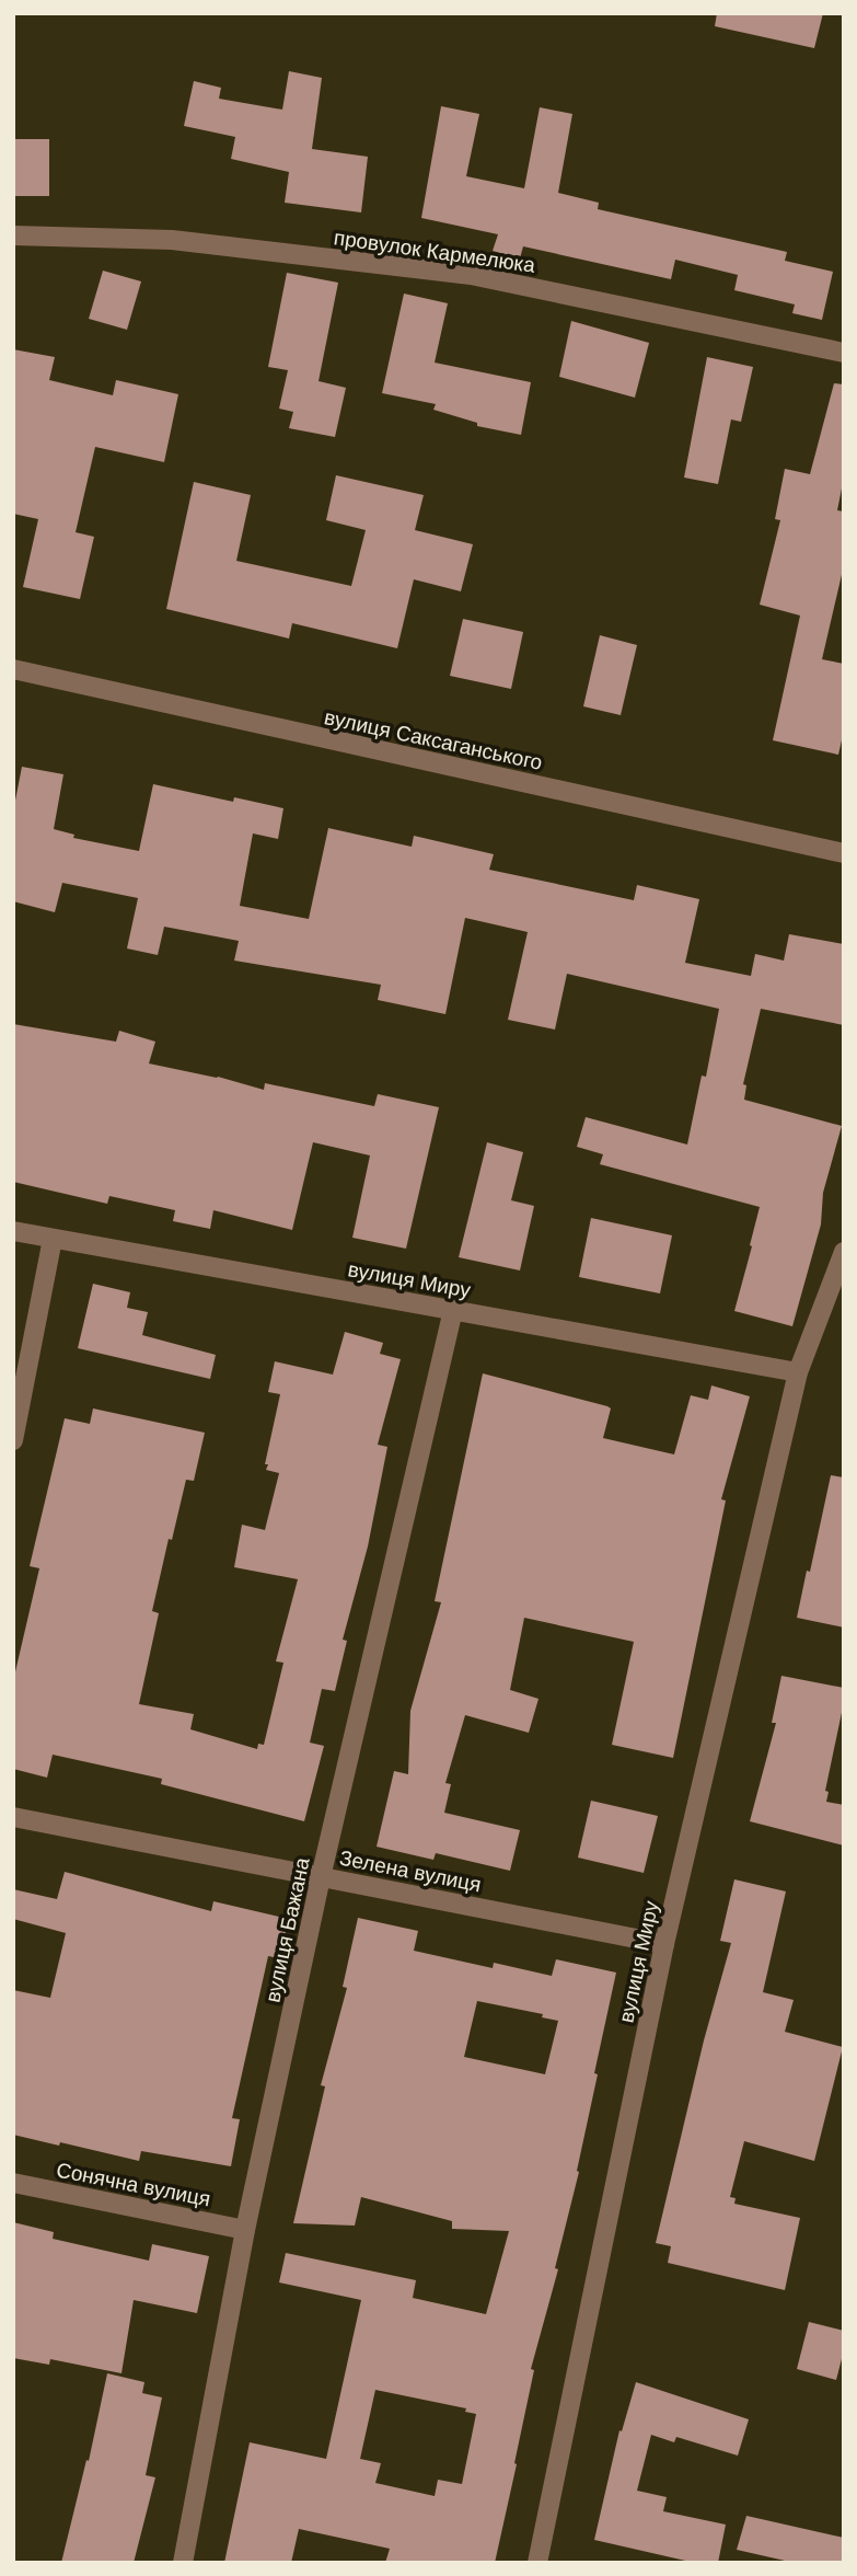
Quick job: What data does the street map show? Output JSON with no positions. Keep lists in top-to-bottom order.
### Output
{
  "streets": {
    "street": [
      "провулок Кармелюка",
      "вулиця Саксаганського",
      "вулиця Миру",
      "Зелена вулиця",
      "вулиця Бажана",
      "Сонячна вулиця"
    ]
  },
  "crossings": [
    ["вулиця Миру", "Зелена вулиця"],
    ["вулиця Миру", "вулиця Бажана"],
    ["Зелена вулиця", "вулиця Бажана"],
    ["вулиця Бажана", "Сонячна вулиця"]
  ]
}
